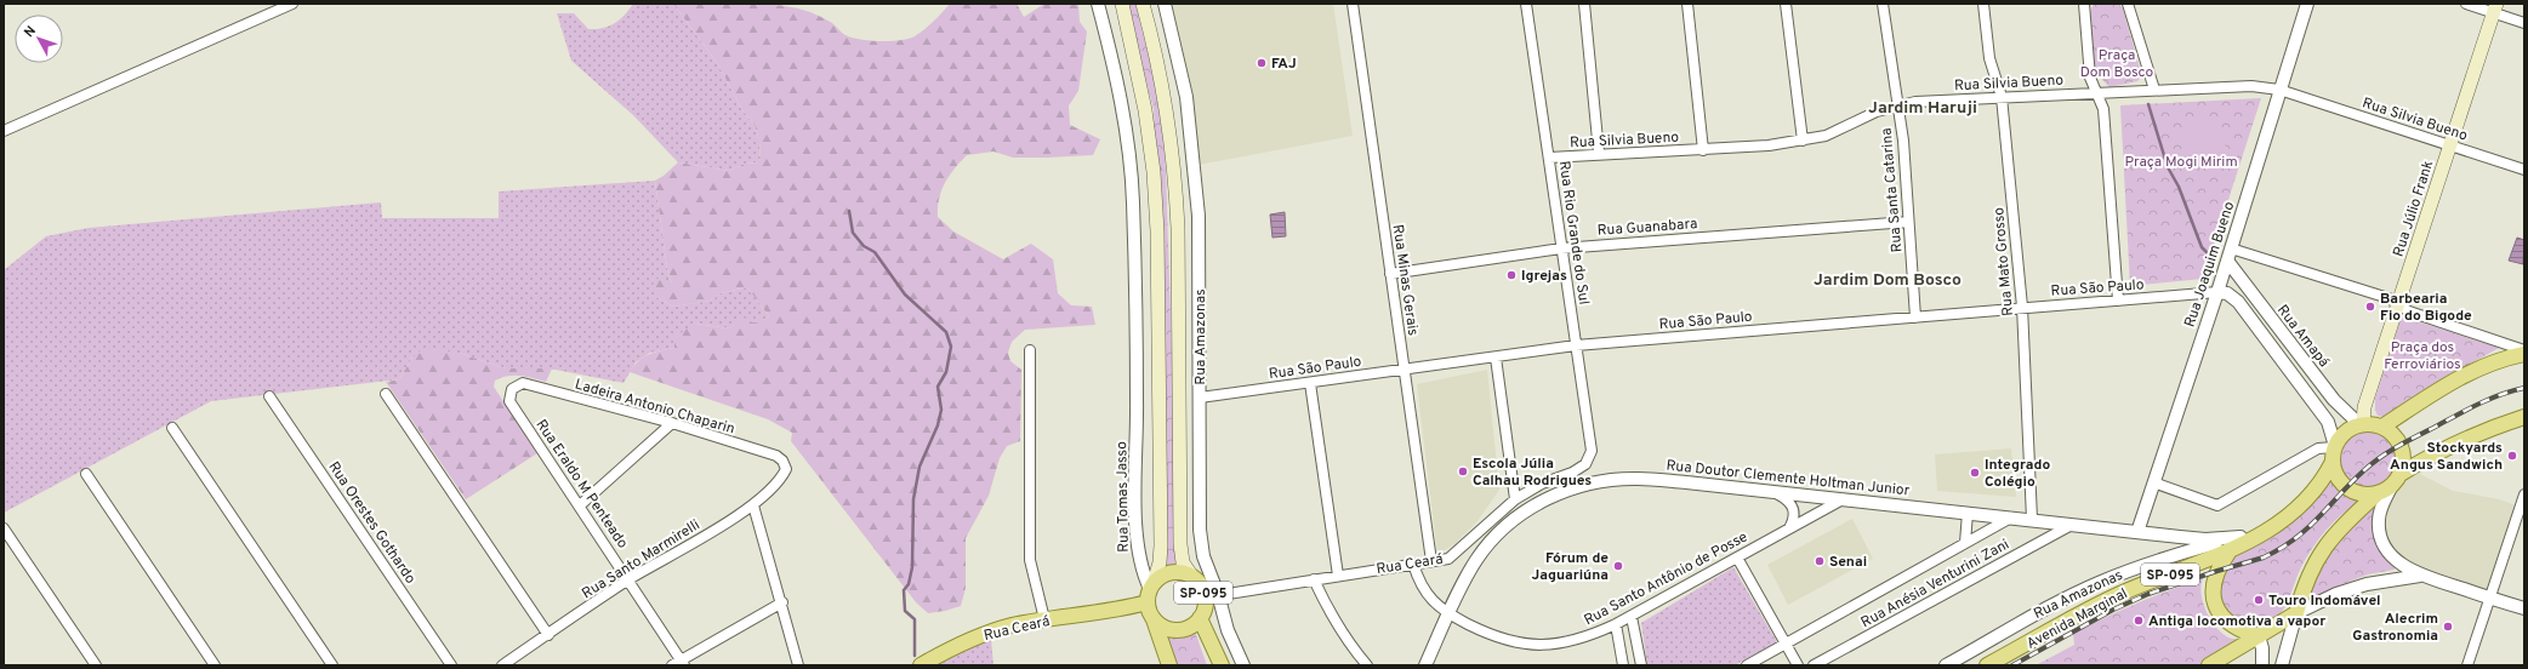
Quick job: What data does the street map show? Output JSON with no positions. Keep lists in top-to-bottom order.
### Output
{
  "streets": {
    "main road": [
      "Rua Júlio Frank",
      "Rua Ceará",
      "SP-095",
      "Avenida Marginal"
    ],
    "street": [
      "Rua Silvia Bueno",
      "Rua Santa Catarina",
      "Rua Guanabara",
      "Rua Rio Grande do Sul",
      "Rua Mato Grosso",
      "Rua Joaquim Bueno",
      "Rua Minas Gerais",
      "Rua São Paulo",
      "Rua Amapá",
      "Rua Amazonas",
      "Ladeira Antonio Chaparin",
      "Rua Doutor Clemente Holtman Junior",
      "Rua Eraldo M Penteado",
      "Rua Tomas Jasso",
      "Rua Orestes Gothardo",
      "Rua Santo Marmirelli",
      "Rua Santo Antônio de Posse",
      "Rua Anésia Venturini Zani"
    ]
  },
  "crossings": [
    ["Rua Silvia Bueno", "Rua Santa Catarina"],
    ["Rua Silvia Bueno", "Rua Júlio Frank"],
    ["Rua Silvia Bueno", "Rua Rio Grande do Sul"],
    ["Rua Silvia Bueno", "Rua Mato Grosso"],
    ["Rua Silvia Bueno", "Rua Joaquim Bueno"],
    ["Rua Santa Catarina", "Rua Guanabara"],
    ["Rua Santa Catarina", "Rua São Paulo"],
    ["Rua Júlio Frank", "Rua Amapá"],
    ["Rua Júlio Frank", "SP-095"],
    ["Rua Júlio Frank", "Avenida Marginal"],
    ["Rua Guanabara", "Rua Rio Grande do Sul"],
    ["Rua Guanabara", "Rua Minas Gerais"],
    ["Rua Rio Grande do Sul", "Rua São Paulo"],
    ["Rua Rio Grande do Sul", "Rua Ceará"],
    ["Rua Mato Grosso", "Rua São Paulo"],
    ["Rua Mato Grosso", "Rua Doutor Clemente Holtman Junior"],
    ["Rua Joaquim Bueno", "Rua São Paulo"],
    ["Rua Joaquim Bueno", "Rua Amapá"],
    ["Rua Joaquim Bueno", "Rua Doutor Clemente Holtman Junior"],
    ["Rua Minas Gerais", "Rua São Paulo"],
    ["Rua Minas Gerais", "Rua Ceará"],
    ["Rua São Paulo", "Rua Amazonas"],
    ["Rua Amapá", "SP-095"],
    ["Rua Amapá", "Avenida Marginal"],
    ["Rua Amazonas", "Rua Doutor Clemente Holtman Junior"],
    ["Rua Amazonas", "Rua Tomas Jasso"],
    ["Rua Amazonas", "Rua Ceará"],
    ["Rua Amazonas", "SP-095"],
    ["Rua Amazonas", "Avenida Marginal"],
    ["Ladeira Antonio Chaparin", "Rua Eraldo M Penteado"],
    ["Ladeira Antonio Chaparin", "Rua Santo Marmirelli"],
    ["Rua Doutor Clemente Holtman Junior", "Rua Santo Antônio de Posse"],
    ["Rua Doutor Clemente Holtman Junior", "Rua Anésia Venturini Zani"],
    ["Rua Eraldo M Penteado", "Rua Santo Marmirelli"],
    ["Rua Tomas Jasso", "Rua Ceará"],
    ["Rua Tomas Jasso", "SP-095"],
    ["Rua Ceará", "SP-095"],
    ["Rua Ceará", "Rua Santo Antônio de Posse"],
    ["SP-095", "Avenida Marginal"]
  ],
  "districts": ["Jardim Haruji", "Jardim Dom Bosco"],
  "parks": ["Praça Dom Bosco", "Praça Mogi Mirim", "Praça dos Ferroviários"],
  "places": [
    "FAJ",
    "Igrejas",
    "Barbearia Fio do Bigode",
    "Stockyards Angus Sandwich",
    "Escola Júlia Calhau Rodrigues",
    "Integrado Colégio",
    "Senai",
    "Fórum de Jaguariúna",
    "Touro Indomável",
    "Antiga locomotiva a vapor",
    "Alecrim Gastronomia"
  ],
  "north": "top left"
}
